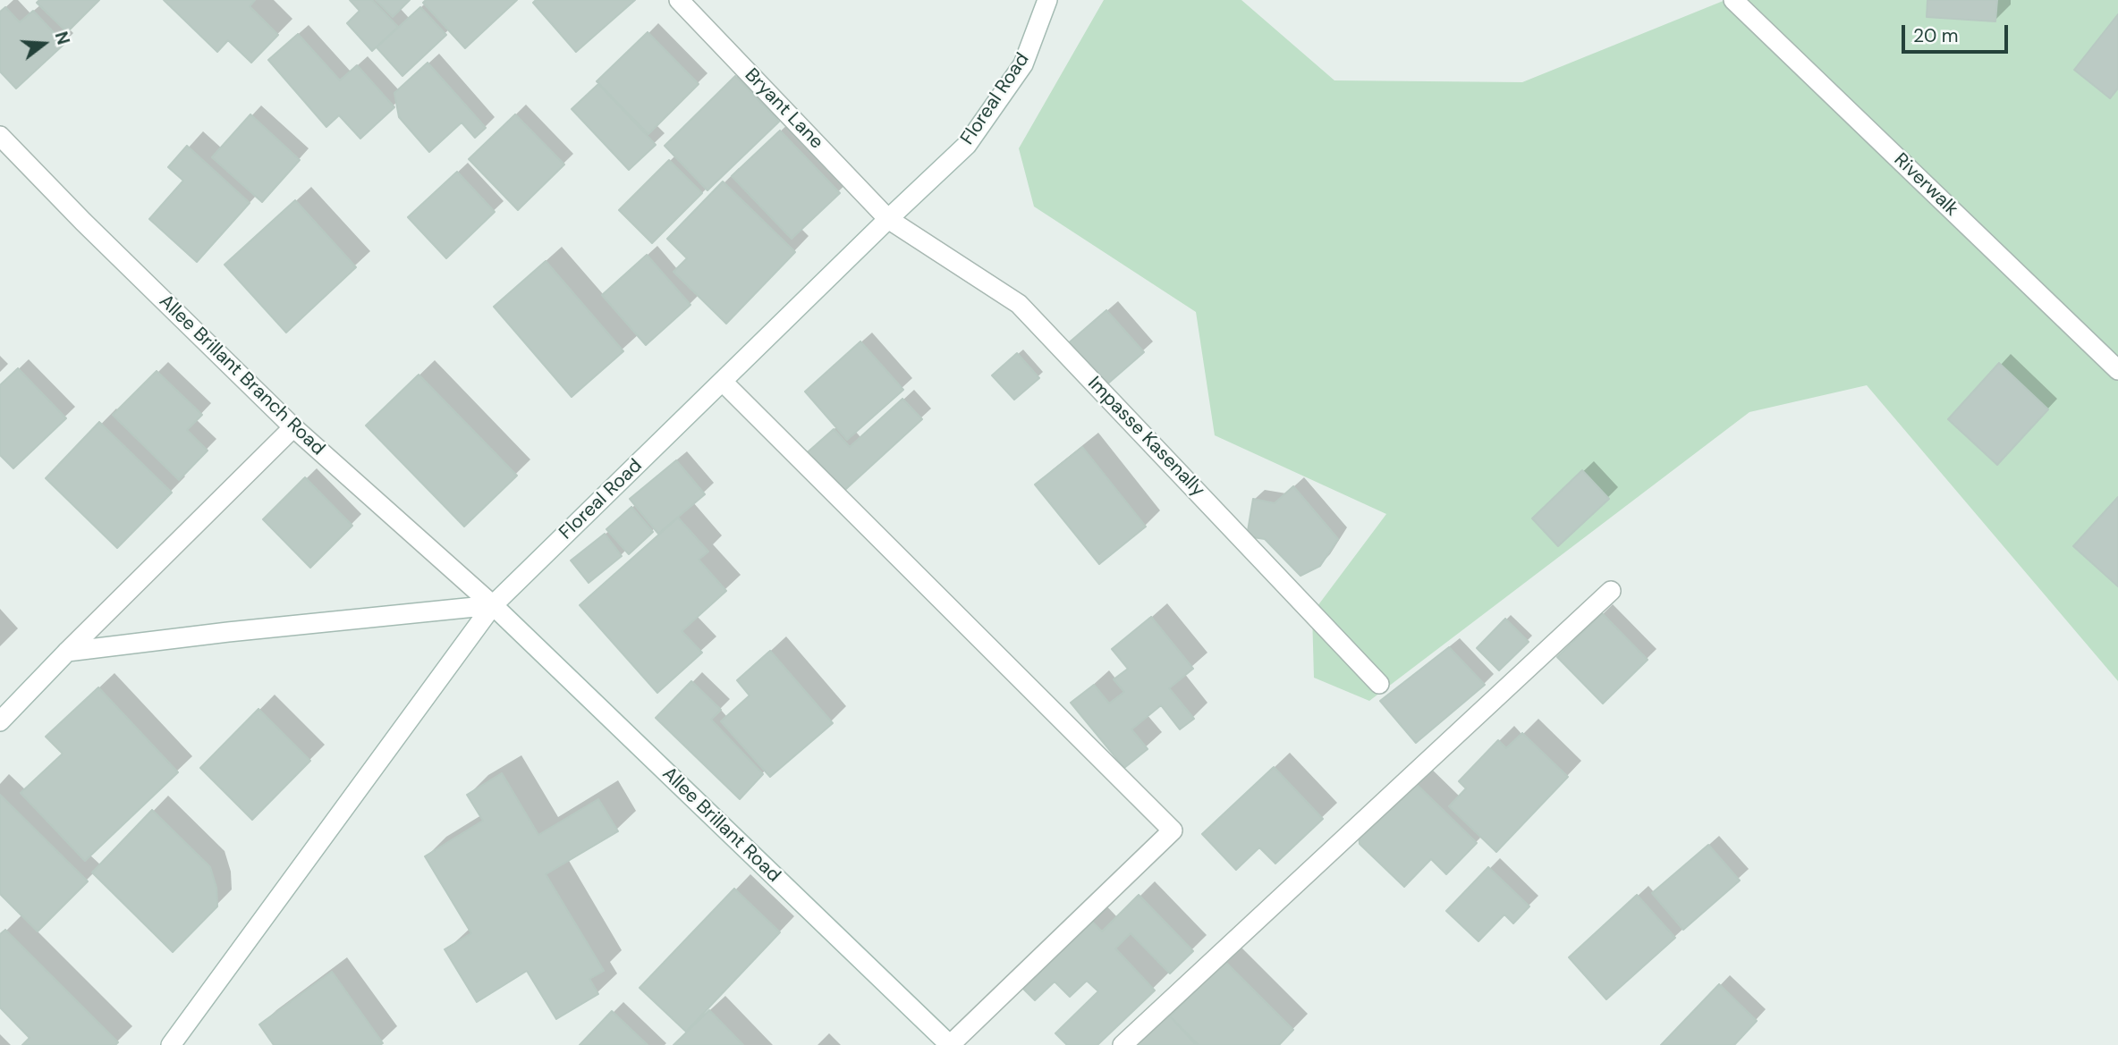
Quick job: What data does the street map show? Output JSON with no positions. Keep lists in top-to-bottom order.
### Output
{
  "streets": {
    "street": [
      "Floreal Road",
      "Bryant Lane",
      "Riverwalk",
      "Allee Brillant Branch Road",
      "Impasse Kasenally",
      "Allee Brillant Road"
    ]
  },
  "crossings": [
    ["Floreal Road", "Bryant Lane"],
    ["Floreal Road", "Allee Brillant Branch Road"],
    ["Floreal Road", "Impasse Kasenally"],
    ["Floreal Road", "Allee Brillant Road"],
    ["Bryant Lane", "Impasse Kasenally"],
    ["Allee Brillant Branch Road", "Allee Brillant Road"]
  ],
  "scale_bar": "20 m",
  "north": "right"
}
